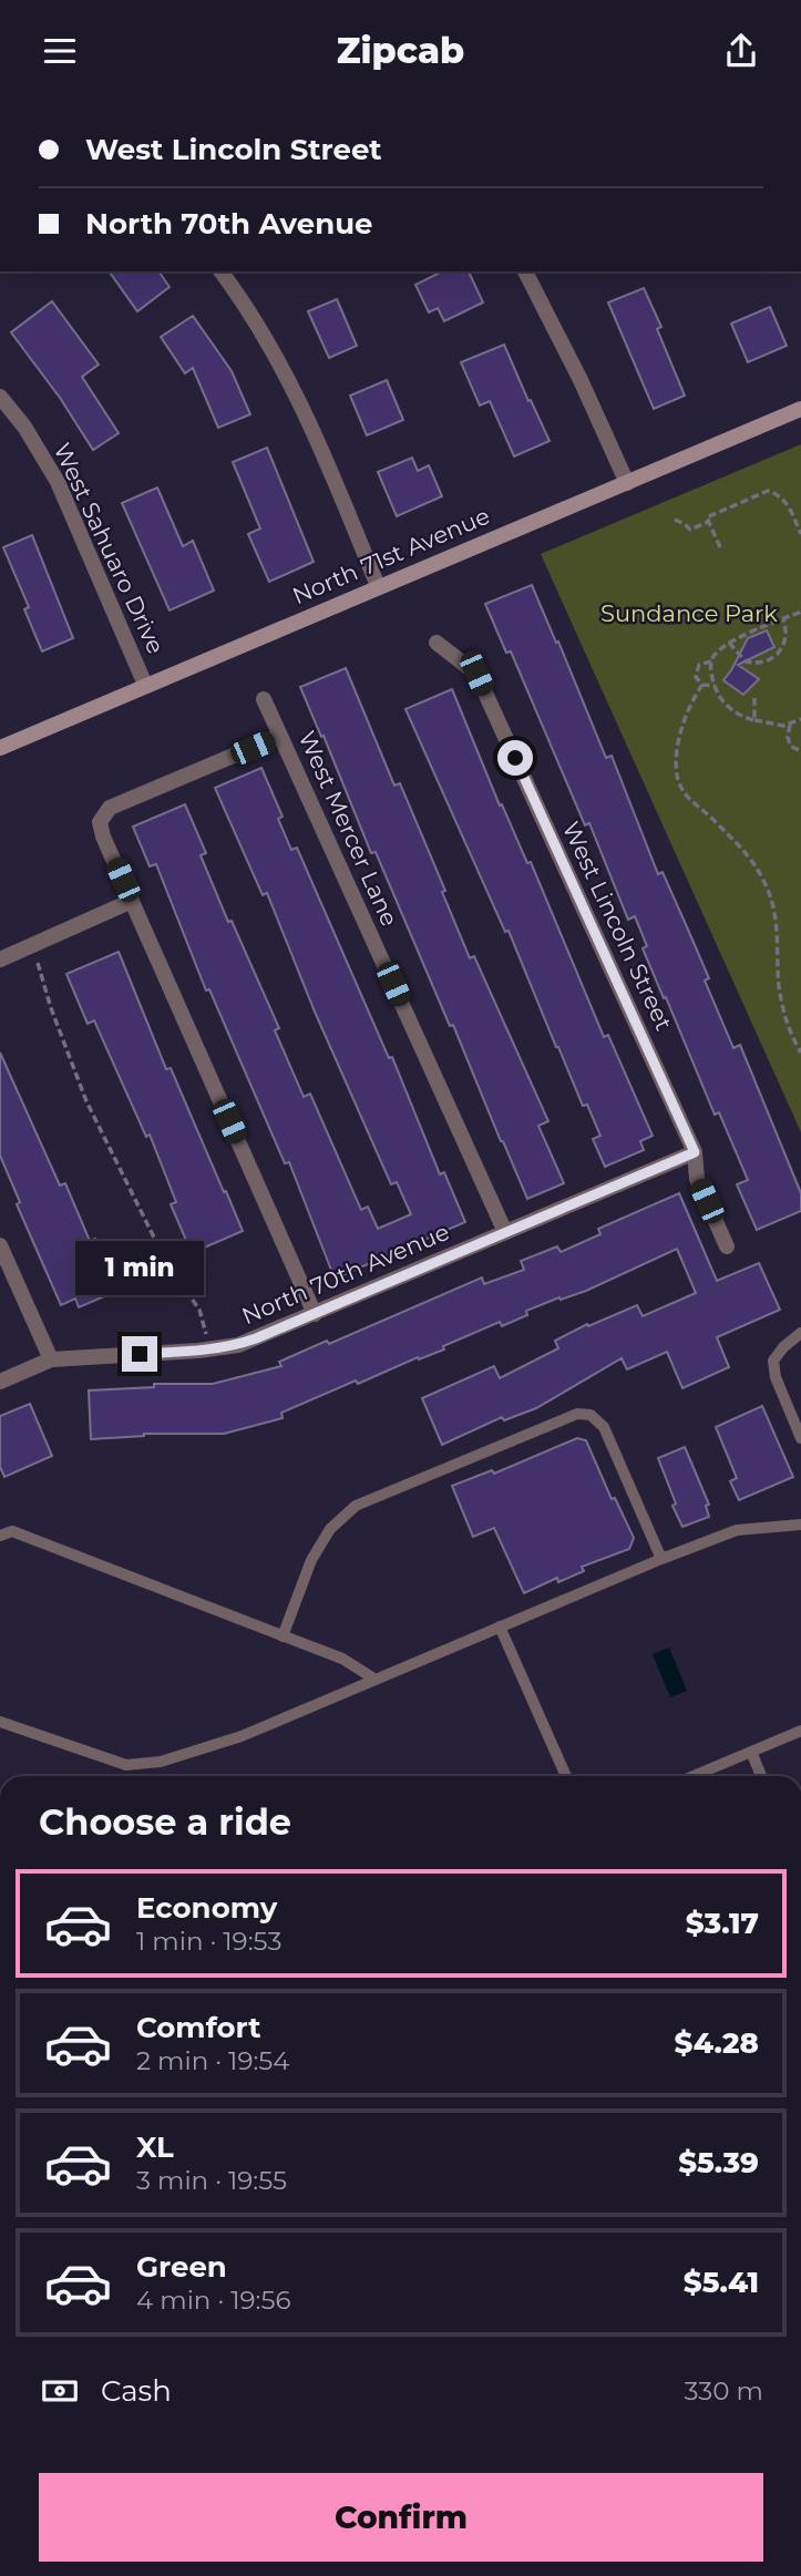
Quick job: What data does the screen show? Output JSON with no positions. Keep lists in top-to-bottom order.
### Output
{
  "streets": {
    "street": [
      "West Sahuaro Drive",
      "North 71st Avenue",
      "West Mercer Lane",
      "West Lincoln Street",
      "North 70th Avenue"
    ]
  },
  "crossings": [
    ["West Sahuaro Drive", "North 71st Avenue"],
    ["West Mercer Lane", "North 70th Avenue"],
    ["West Lincoln Street", "North 70th Avenue"]
  ],
  "parks": ["Sundance Park"],
  "page": {
    "header": "Zipcab",
    "banner": ["West Lincoln Street", "North 70th Avenue"],
    "bubble": "1 min",
    "heading": "Choose a ride",
    "list": [
      {
        "name": "Economy",
        "note": "1 min · 19:53",
        "value": "$3.17"
      },
      {
        "name": "Comfort",
        "note": "2 min · 19:54",
        "value": "$4.28"
      },
      {
        "name": "XL",
        "note": "3 min · 19:55",
        "value": "$5.39"
      },
      {
        "name": "Green",
        "note": "4 min · 19:56",
        "value": "$5.41"
      }
    ],
    "pay": ["Cash", "330 m"],
    "buttons": "Confirm"
  }
}
